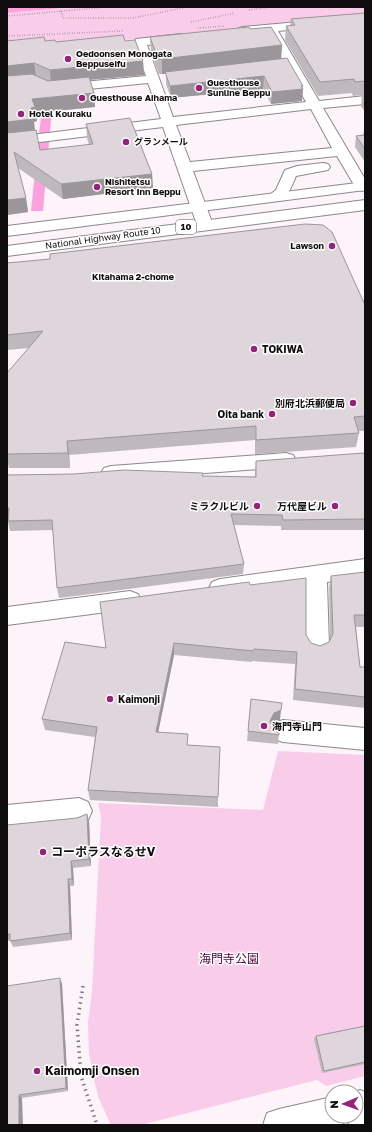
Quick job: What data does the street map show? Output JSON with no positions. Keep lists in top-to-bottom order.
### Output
{
  "streets": {
    "main road": ["10", "National Highway Route 10"]
  },
  "districts": ["Kitahama 2-chome"],
  "parks": ["海門寺公園"],
  "places": [
    "Oedoonsen Monogata Beppuseifu",
    "Guesthouse Sunline Beppu",
    "Guesthouse Aihama",
    "Hotel Kouraku",
    "グランメール",
    "Nishitetsu Resort Inn Beppu",
    "Lawson",
    "TOKIWA",
    "別府北浜郵便局",
    "Oita bank",
    "ミラクルビル",
    "万代屋ビル",
    "Kaimonji",
    "海門寺山門",
    "コーポラスなるせV",
    "Kaimomji Onsen"
  ],
  "north": "left"
}
